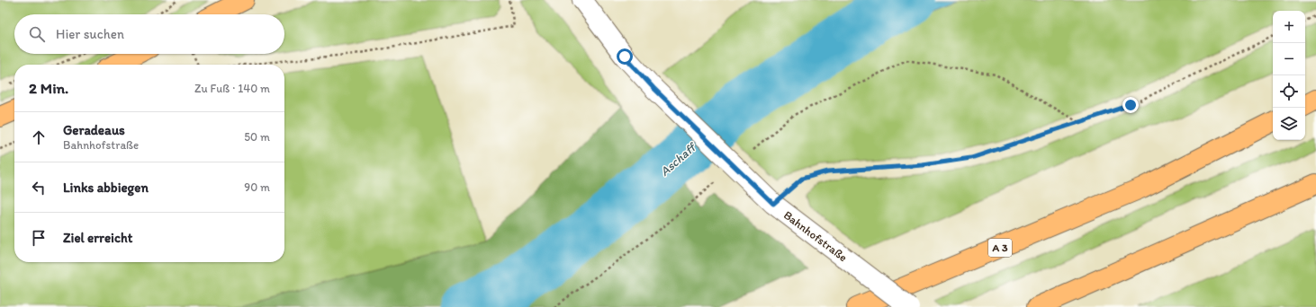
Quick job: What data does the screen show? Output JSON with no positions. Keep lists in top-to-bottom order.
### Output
{
  "streets": {
    "main road": ["A 3"],
    "street": ["Bahnhofstraße"]
  },
  "water": ["Aschaff"],
  "page": {
    "map_buttons": ["+", "−"],
    "search": "Hier suchen",
    "heading": ["2 Min.", "Zu Fuß · 140 m"],
    "list": [
      ["Geradeaus", "Bahnhofstraße", "50 m"],
      ["Links abbiegen", "90 m"],
      "Ziel erreicht"
    ]
  }
}
